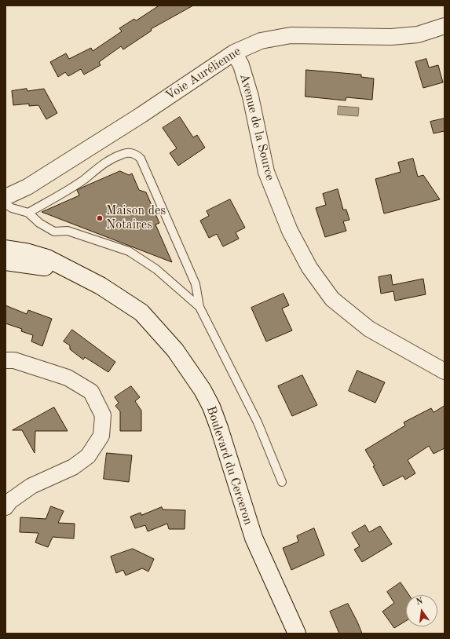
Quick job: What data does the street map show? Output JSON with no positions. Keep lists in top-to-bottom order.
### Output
{
  "streets": {
    "main road": ["Boulevard du Cerceron"],
    "street": ["Voie Aurélienne", "Avenue de la Source"]
  },
  "crossings": [
    ["Voie Aurélienne", "Avenue de la Source"]
  ],
  "places": ["Maison des Notaires"],
  "north": "top"
}
